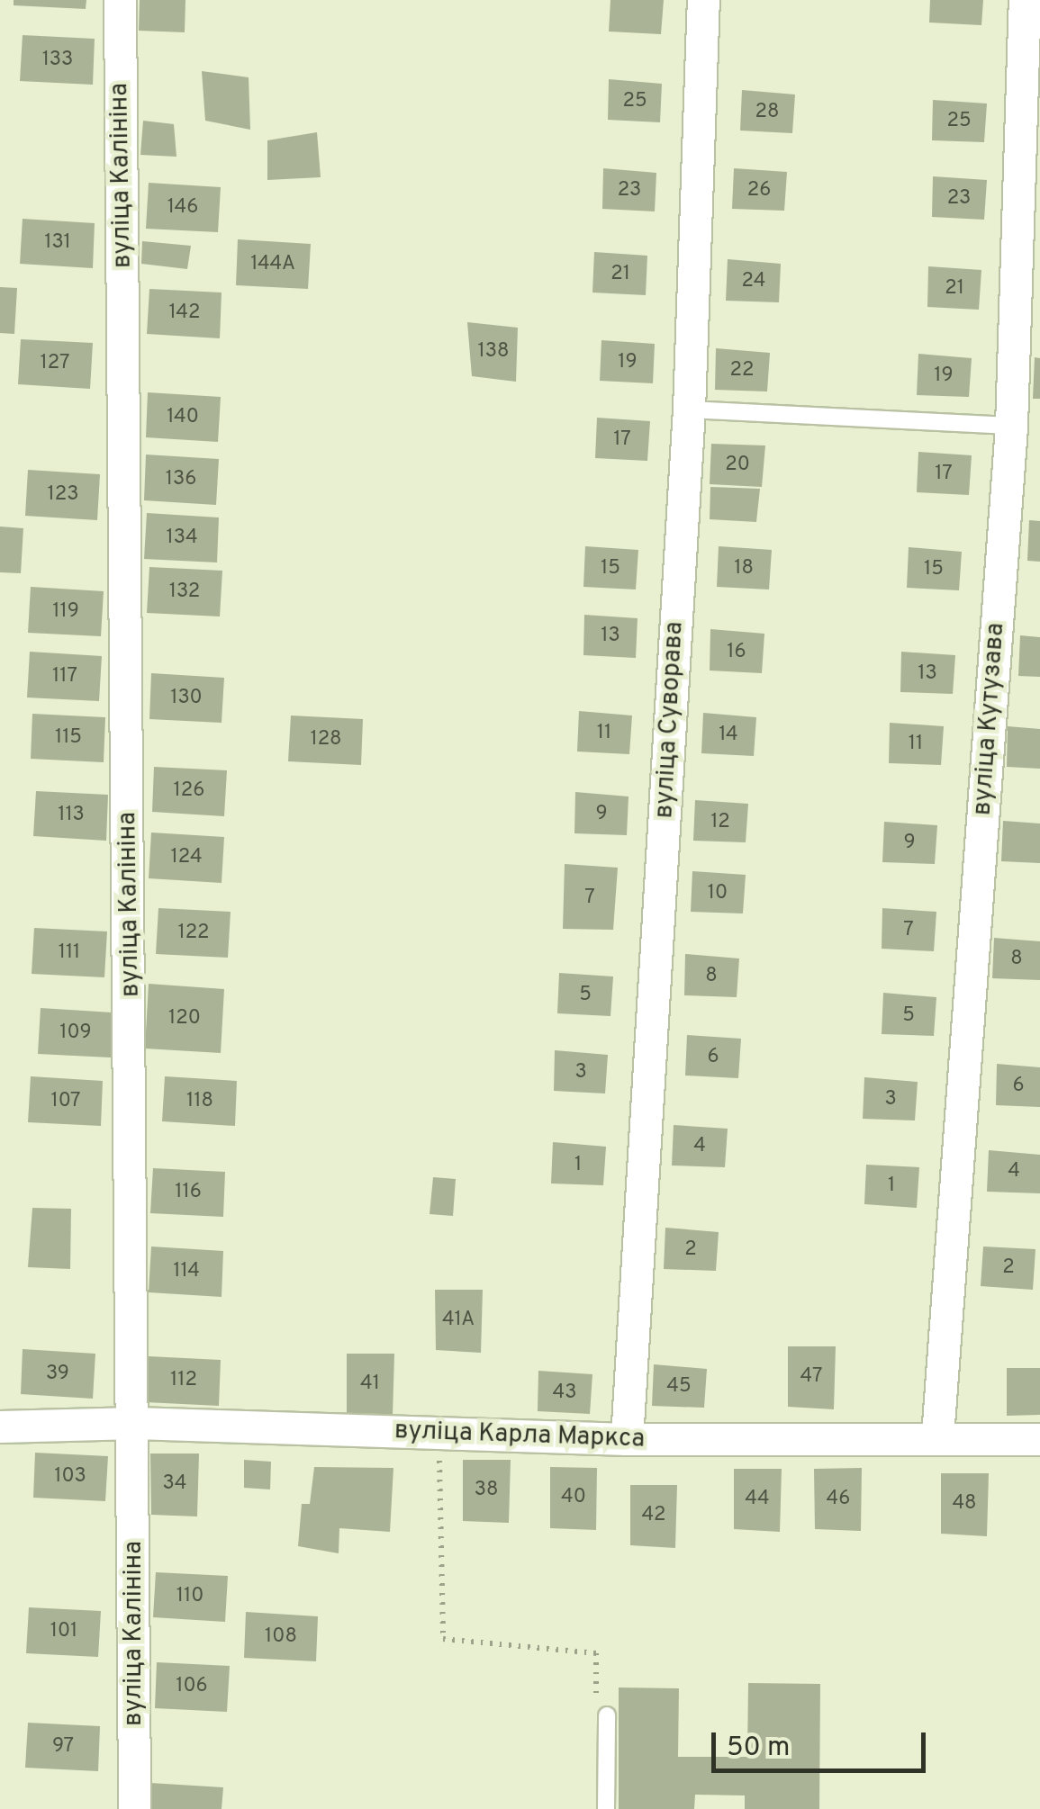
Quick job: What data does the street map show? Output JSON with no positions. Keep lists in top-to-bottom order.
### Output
{
  "streets": {
    "street": [
      "вуліца Калініна",
      "вуліца Кутузава",
      "вуліца Суворава",
      "вуліца Карла Маркса"
    ]
  },
  "crossings": [
    ["вуліца Калініна", "вуліца Карла Маркса"],
    ["вуліца Кутузава", "вуліца Карла Маркса"],
    ["вуліца Суворава", "вуліца Карла Маркса"]
  ],
  "house_numbers": [
    "133",
    "25",
    "28",
    "25",
    "23",
    "26",
    "23",
    "146",
    "131",
    "144А",
    "21",
    "24",
    "21",
    "142",
    "138",
    "19",
    "127",
    "22",
    "19",
    "140",
    "17",
    "20",
    "17",
    "136",
    "123",
    "134",
    "15",
    "18",
    "15",
    "132",
    "119",
    "13",
    "16",
    "13",
    "117",
    "130",
    "11",
    "14",
    "115",
    "128",
    "11",
    "126",
    "9",
    "113",
    "12",
    "9",
    "124",
    "10",
    "7",
    "7",
    "122",
    "111",
    "8",
    "8",
    "5",
    "5",
    "120",
    "109",
    "6",
    "3",
    "6",
    "3",
    "107",
    "118",
    "4",
    "1",
    "4",
    "1",
    "116",
    "2",
    "2",
    "114",
    "41А",
    "39",
    "47",
    "112",
    "41",
    "45",
    "43",
    "103",
    "34",
    "38",
    "40",
    "44",
    "46",
    "48",
    "42",
    "110",
    "101",
    "108",
    "106",
    "97"
  ],
  "scale_bar": "50 m"
}
